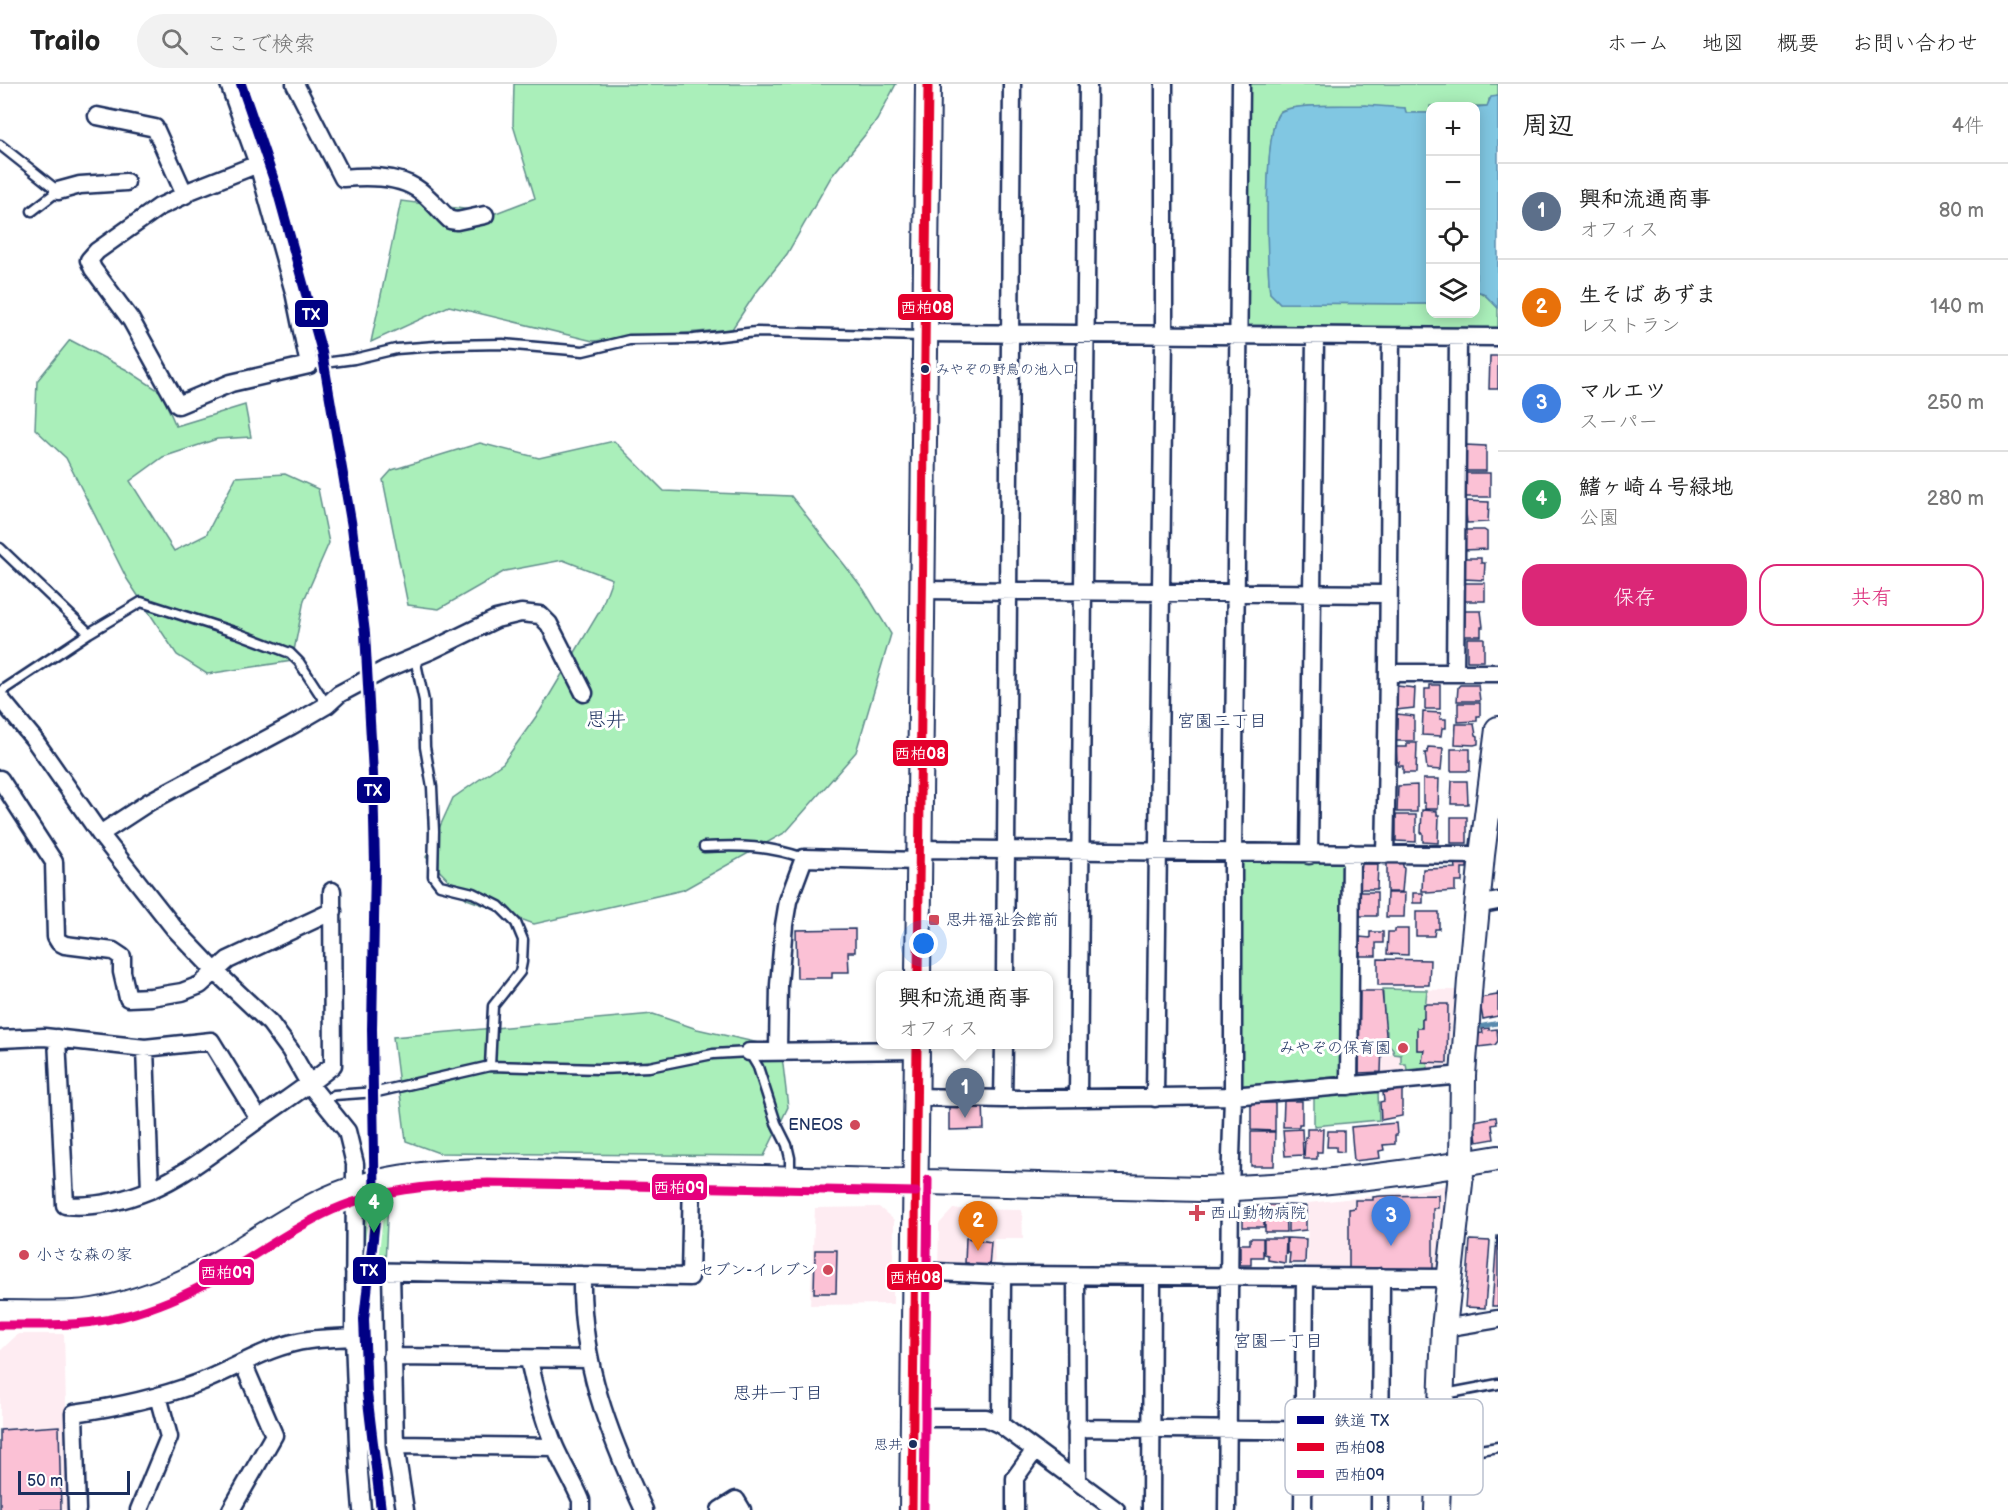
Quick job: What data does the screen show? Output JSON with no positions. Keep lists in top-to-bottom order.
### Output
{
  "districts": [
    "思井",
    "宮園二丁目",
    "宮園一丁目",
    "思井一丁目"
  ],
  "places": {
    "other": [
      "みやぞの野鳥の池入口",
      "みやぞの保育園",
      "ENEOS",
      "小さな森の家",
      "セブン-イレブン",
      "思井"
    ],
    "transit": ["思井福祉会館前"],
    "health": ["西山動物病院"]
  },
  "lines": ["rail line TX", "transit line 西柏08", "transit line 西柏09"],
  "legend": ["鉄道 TX", "西柏08", "西柏09"],
  "scale_bar": "50 m",
  "page": {
    "header": "Trailo",
    "search": "ここで検索",
    "nav": [
      "ホーム",
      "地図",
      "概要",
      "お問い合わせ"
    ],
    "heading": ["周辺", "4件"],
    "map_buttons": ["+", "−"],
    "list": [
      {
        "mark": "1",
        "name": "興和流通商事",
        "note": "オフィス",
        "value": "80 m"
      },
      {
        "mark": "2",
        "name": "生そば あずま",
        "note": "レストラン",
        "value": "140 m"
      },
      {
        "mark": "3",
        "name": "マルエツ",
        "note": "スーパー",
        "value": "250 m"
      },
      {
        "mark": "4",
        "name": "鰭ヶ崎４号緑地",
        "note": "公園",
        "value": "280 m"
      }
    ],
    "buttons": ["保存", "共有"],
    "popup": ["興和流通商事", "オフィス"],
    "pins": [
      "1",
      "4",
      "3",
      "2"
    ],
    "scale": "50 m"
  }
}
